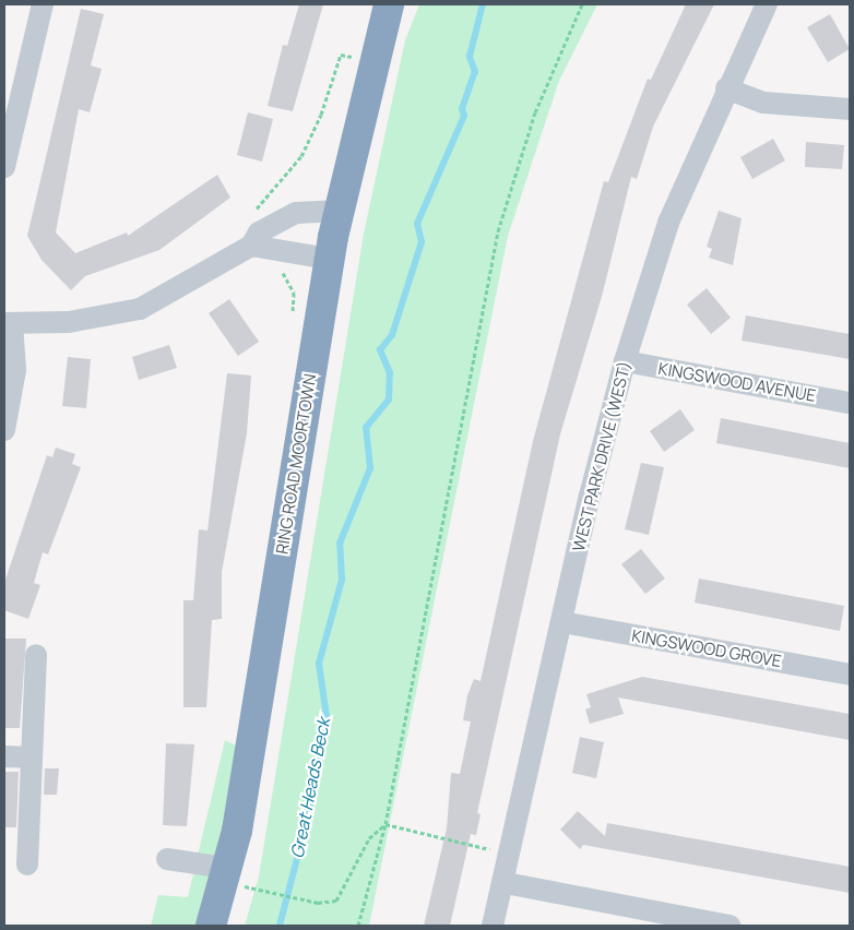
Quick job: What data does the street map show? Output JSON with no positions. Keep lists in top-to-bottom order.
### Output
{
  "streets": {
    "highway": ["RING ROAD MOORTOWN"],
    "street": ["KINGSWOOD AVENUE", "WEST PARK DRIVE (WEST)", "KINGSWOOD GROVE"]
  },
  "crossings": [
    ["KINGSWOOD AVENUE", "WEST PARK DRIVE (WEST)"],
    ["WEST PARK DRIVE (WEST)", "KINGSWOOD GROVE"]
  ],
  "water": ["Great Heads Beck"]
}
